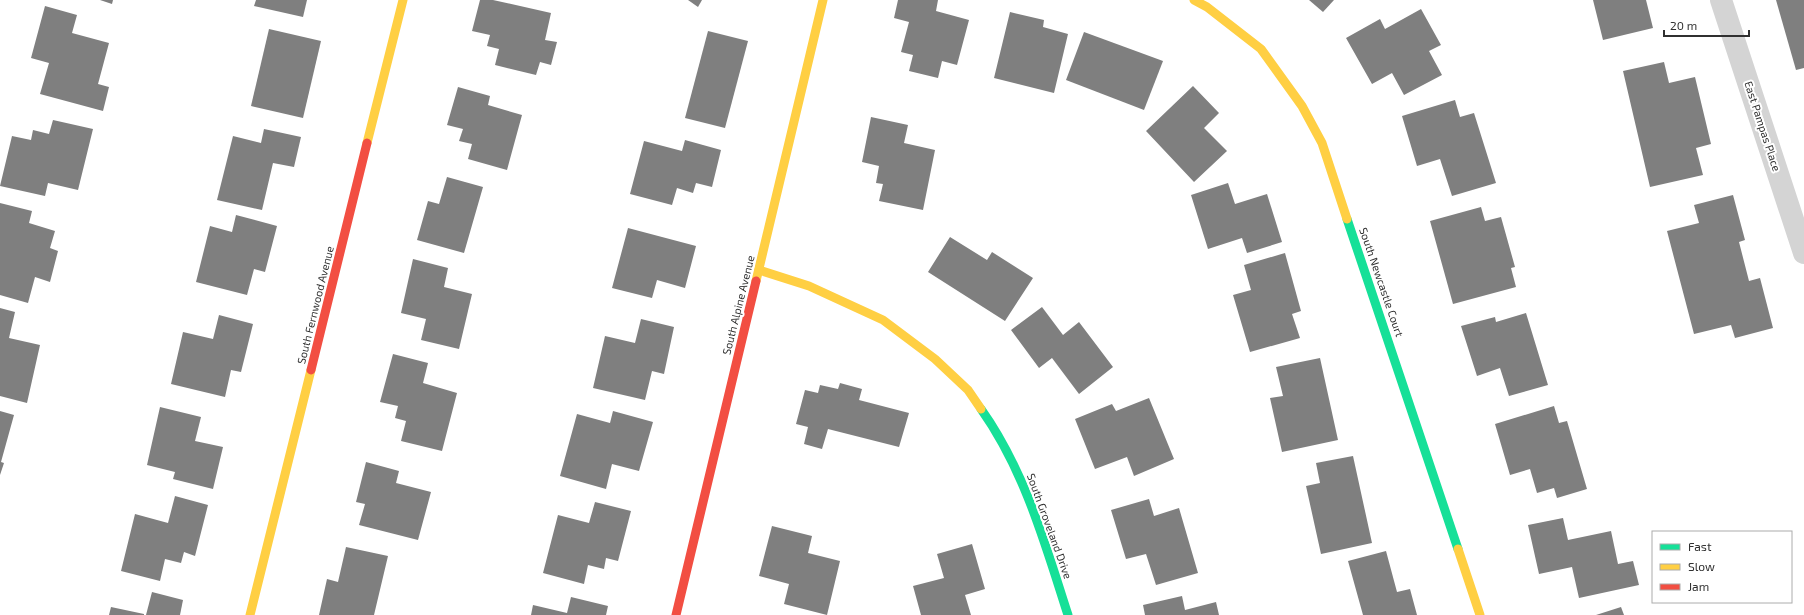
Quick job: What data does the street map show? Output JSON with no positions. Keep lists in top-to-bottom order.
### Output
{
  "streets": {
    "street": [
      "East Pampas Place",
      "South Newcastle Court",
      "South Fernwood Avenue",
      "South Alpine Avenue",
      "South Groveland Drive"
    ]
  },
  "crossings": [
    ["South Alpine Avenue", "South Groveland Drive"]
  ],
  "legend": ["Fast", "Slow", "Jam"],
  "scale_bar": "20 m"
}
